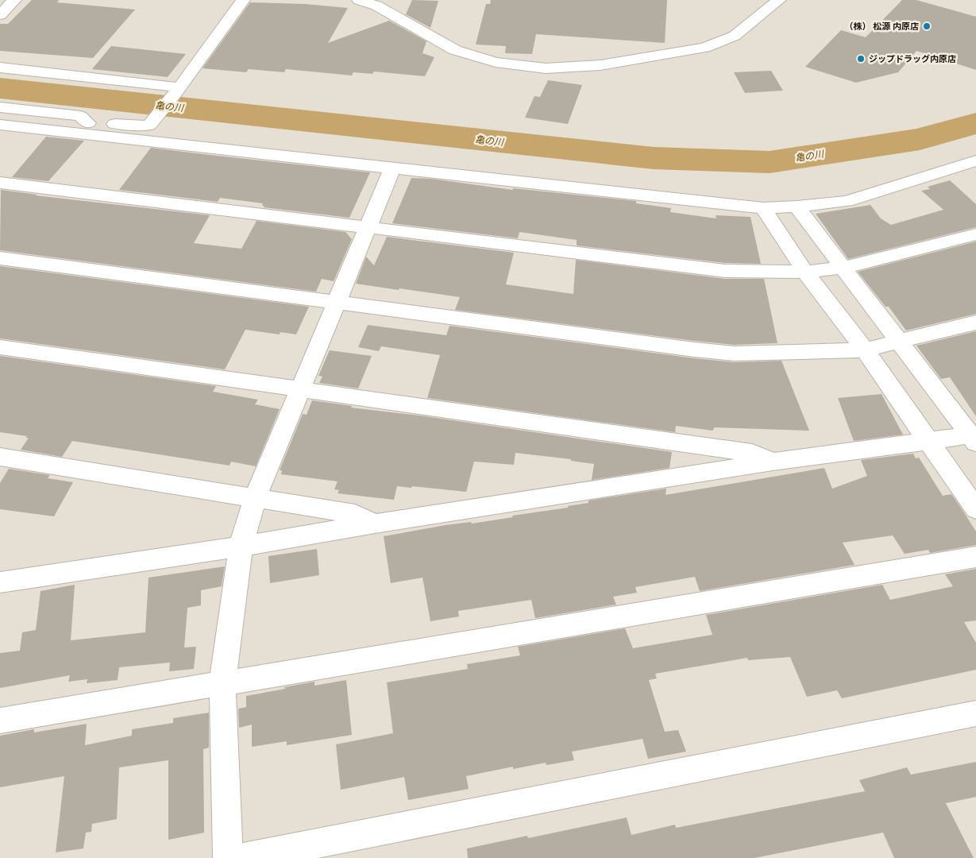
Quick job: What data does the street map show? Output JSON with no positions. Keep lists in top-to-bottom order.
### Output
{
  "water": ["亀の川"],
  "places": ["（株） 松源 内原店", "ジップドラッグ内原店"]
}
